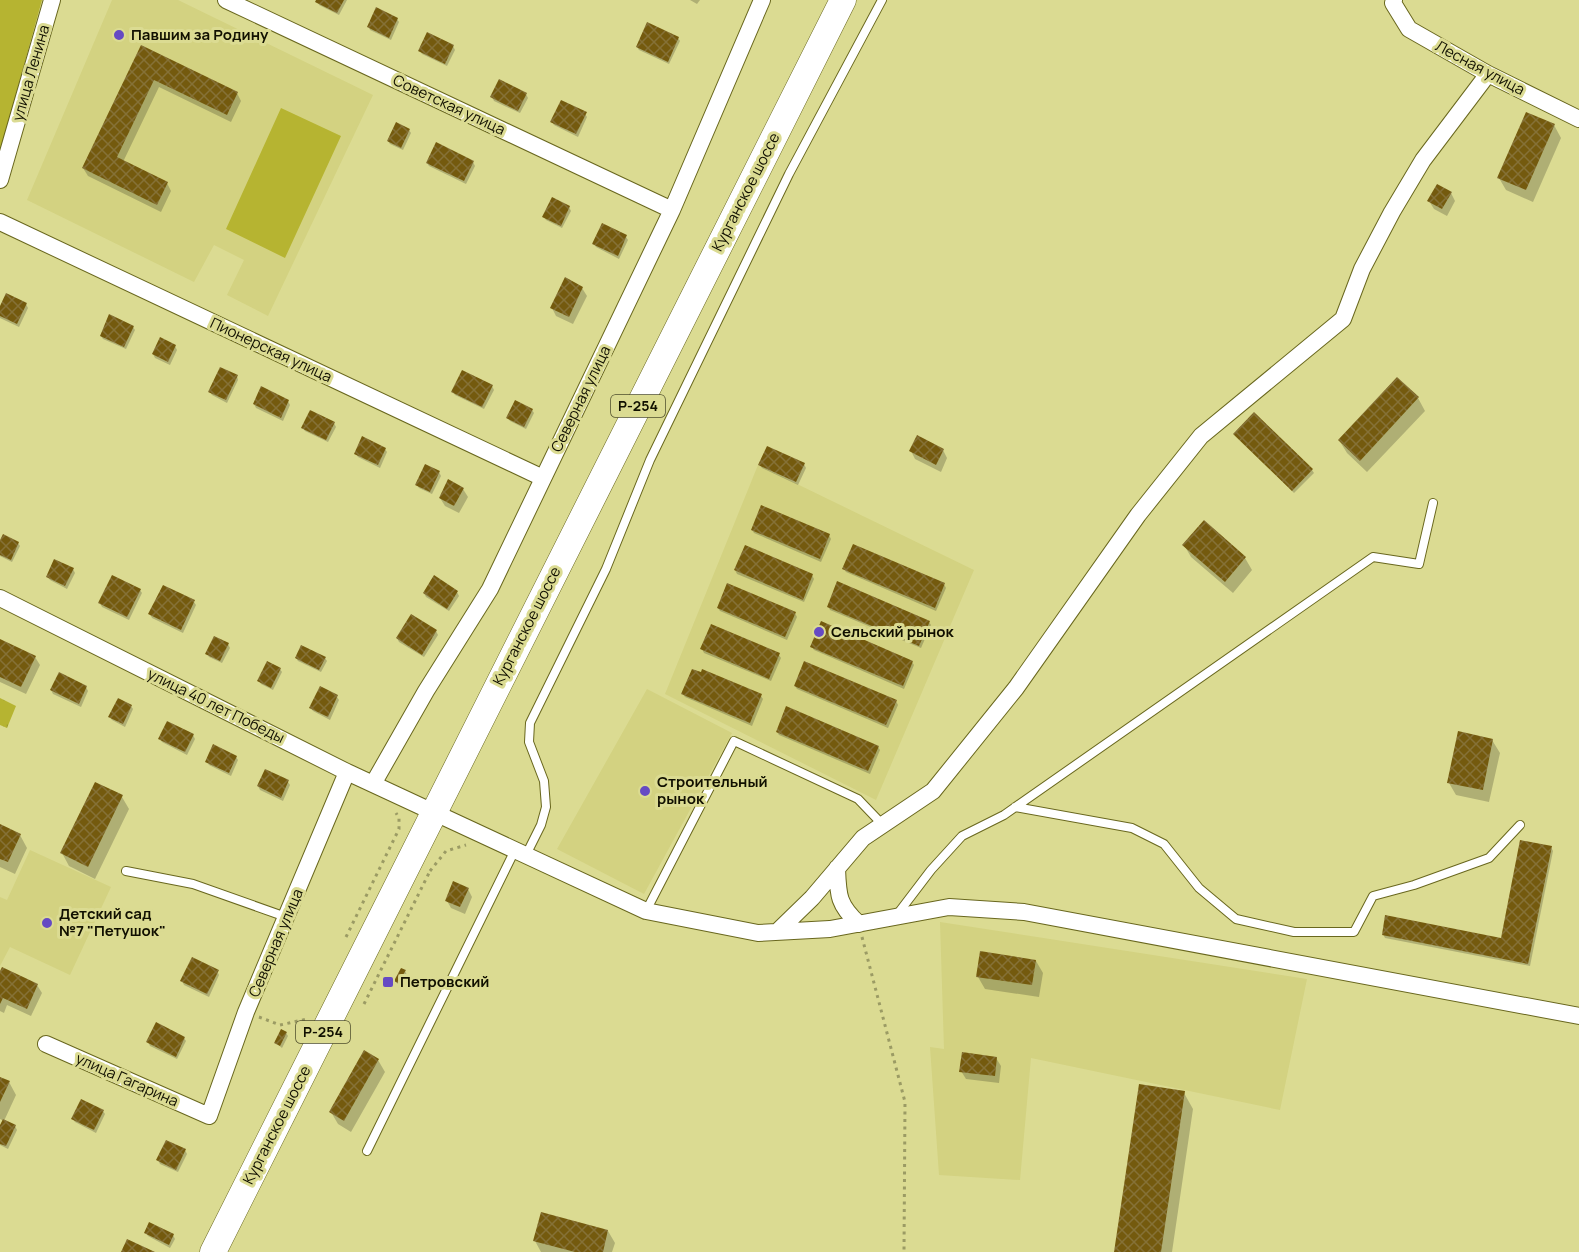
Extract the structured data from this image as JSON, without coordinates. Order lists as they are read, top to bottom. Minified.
{"streets":{"main road":["Курганское шоссе","Р-254"],"street":["Лесная улица","улица Ленина","Советская улица","Пионерская улица","Северная улица","улица 40 лет Победы","улица Гагарина"]},"crossings":[["Советская улица","Северная улица"],["Курганское шоссе","улица 40 лет Победы"],["Пионерская улица","Северная улица"],["Северная улица","улица 40 лет Победы"],["Северная улица","улица Гагарина"]],"places":{"other":["Павшим за Родину","Сельский рынок","Строительный рынок","Детский сад №7 \"Петушок\""],"transit":["Петровский"]}}
